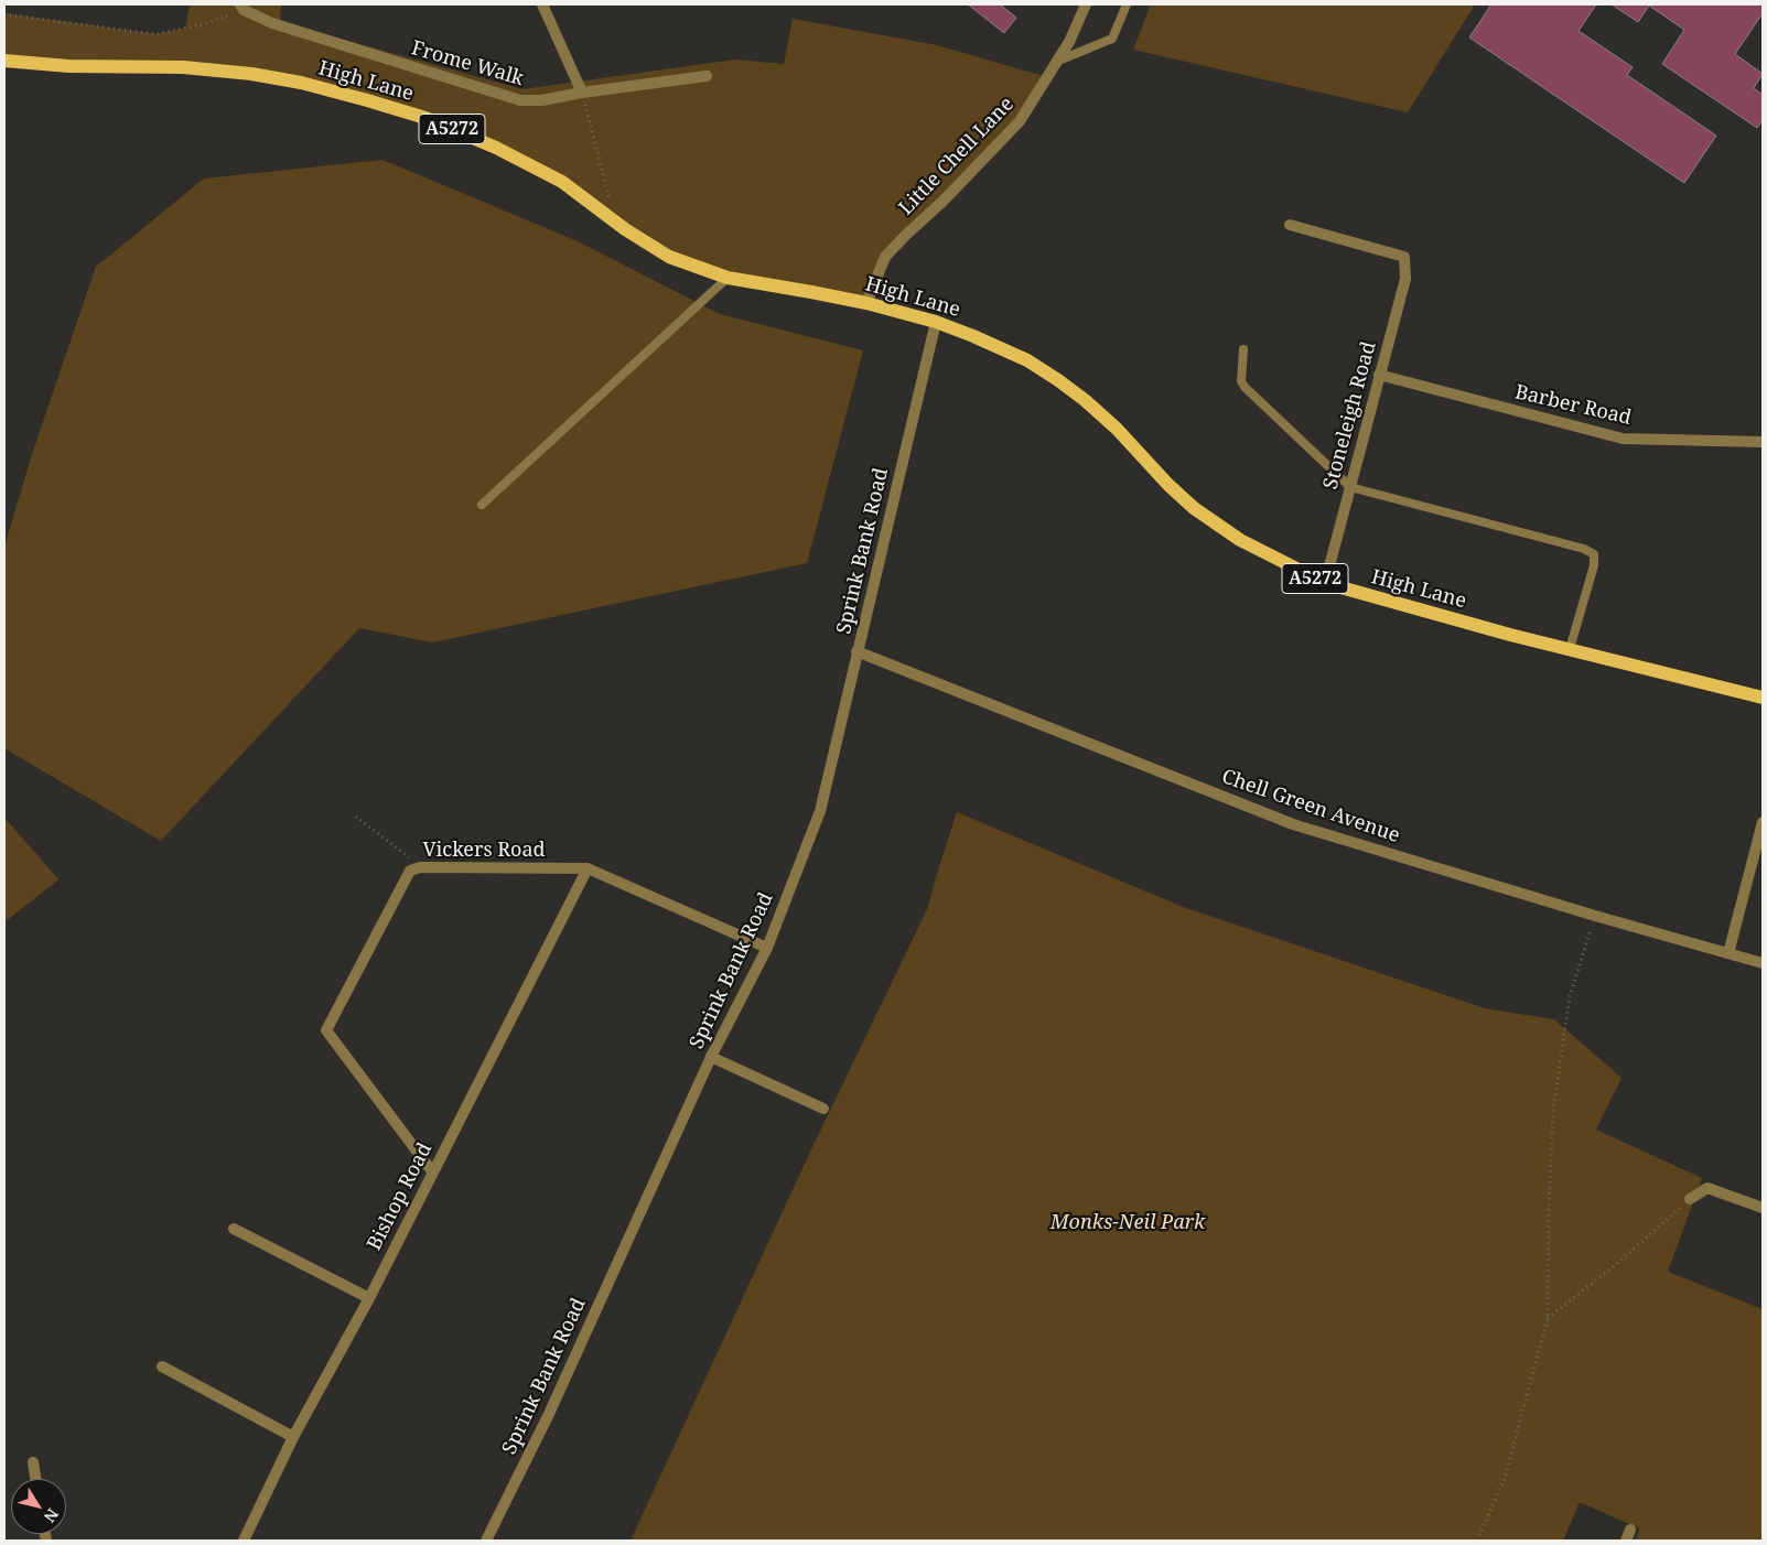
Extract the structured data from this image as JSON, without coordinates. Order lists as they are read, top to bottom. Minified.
{"streets":{"main road":["High Lane","A5272"],"street":["Frome Walk","Little Chell Lane","Barber Road","Stoneleigh Road","Sprink Bank Road","Chell Green Avenue","Vickers Road","Bishop Road"]},"crossings":[["High Lane","Little Chell Lane"],["High Lane","Stoneleigh Road"],["High Lane","Sprink Bank Road"],["Barber Road","Stoneleigh Road"],["Sprink Bank Road","Chell Green Avenue"],["Sprink Bank Road","Vickers Road"],["Vickers Road","Bishop Road"]],"parks":["Monks-Neil Park"],"north":"bottom right"}
